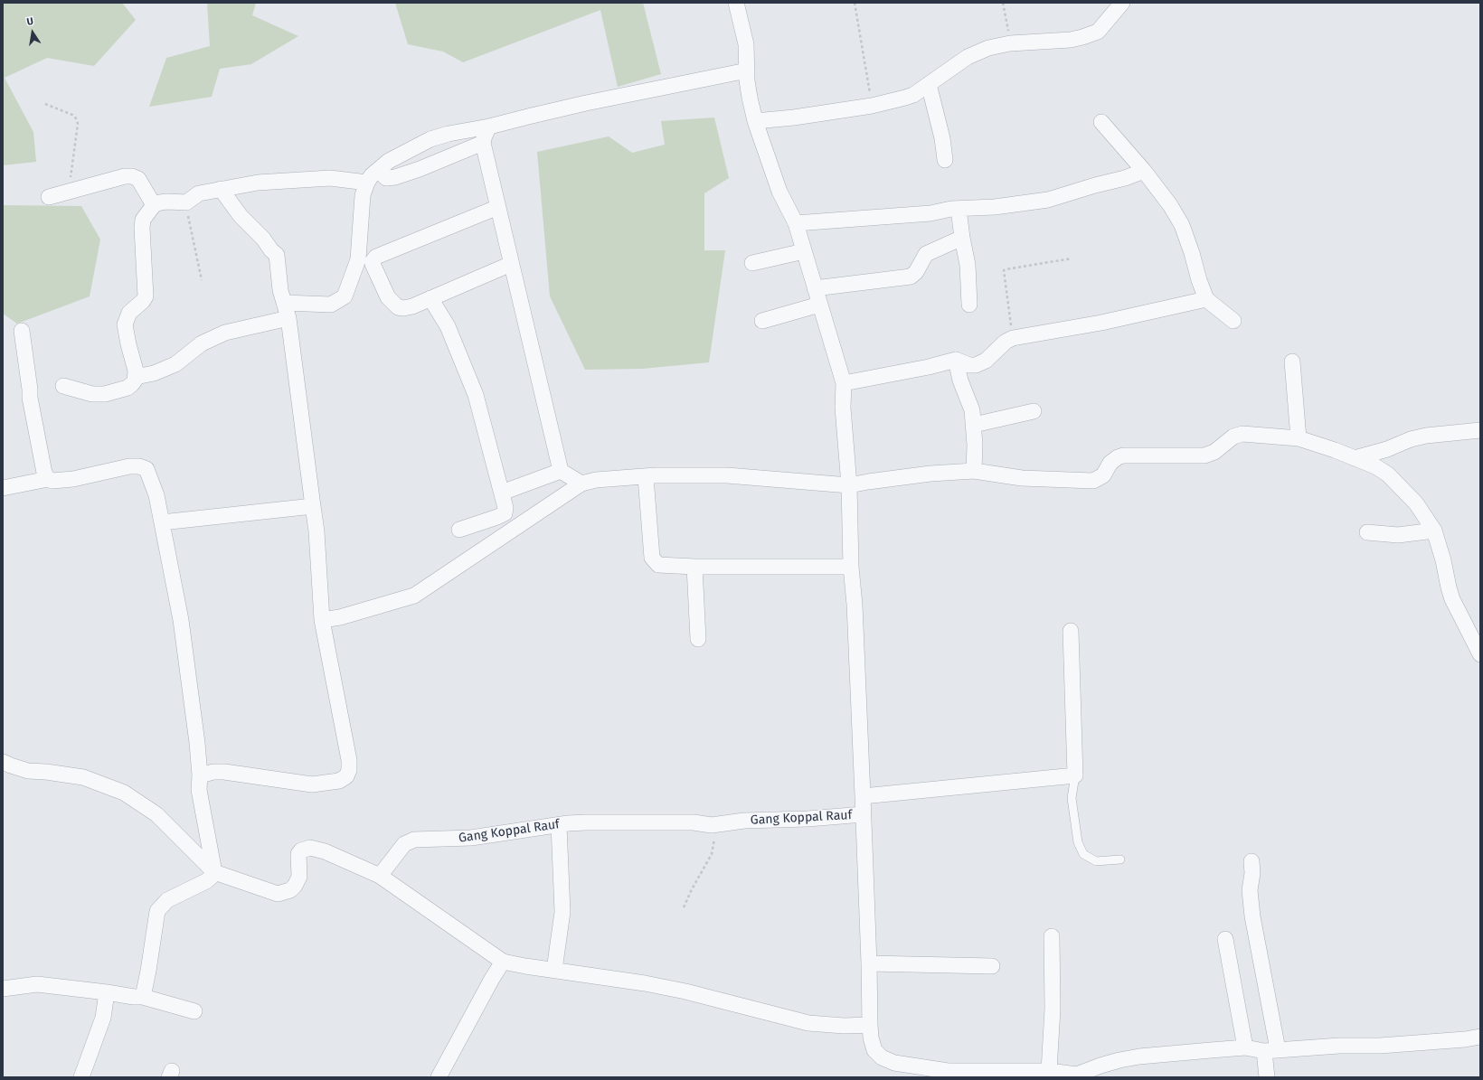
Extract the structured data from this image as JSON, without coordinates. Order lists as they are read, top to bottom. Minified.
{"streets":{"street":["Gang Koppal Rauf"]},"north":"top"}
